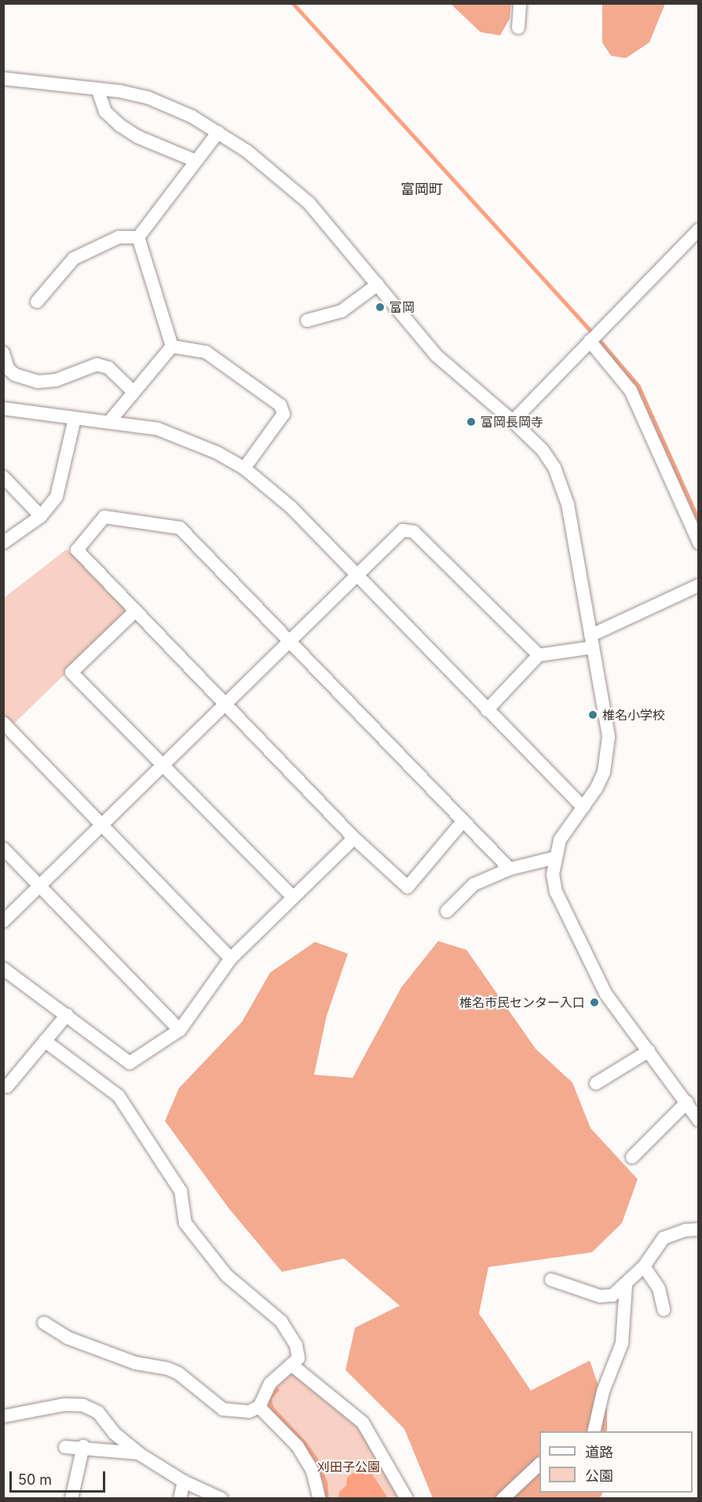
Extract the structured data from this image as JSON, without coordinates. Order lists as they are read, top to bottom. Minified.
{"districts":["富岡町"],"parks":["刈田子公園"],"places":["富岡","富岡長岡寺","椎名小学校","椎名市民センター入口"],"legend":["道路","公園"],"scale_bar":"50 m"}
